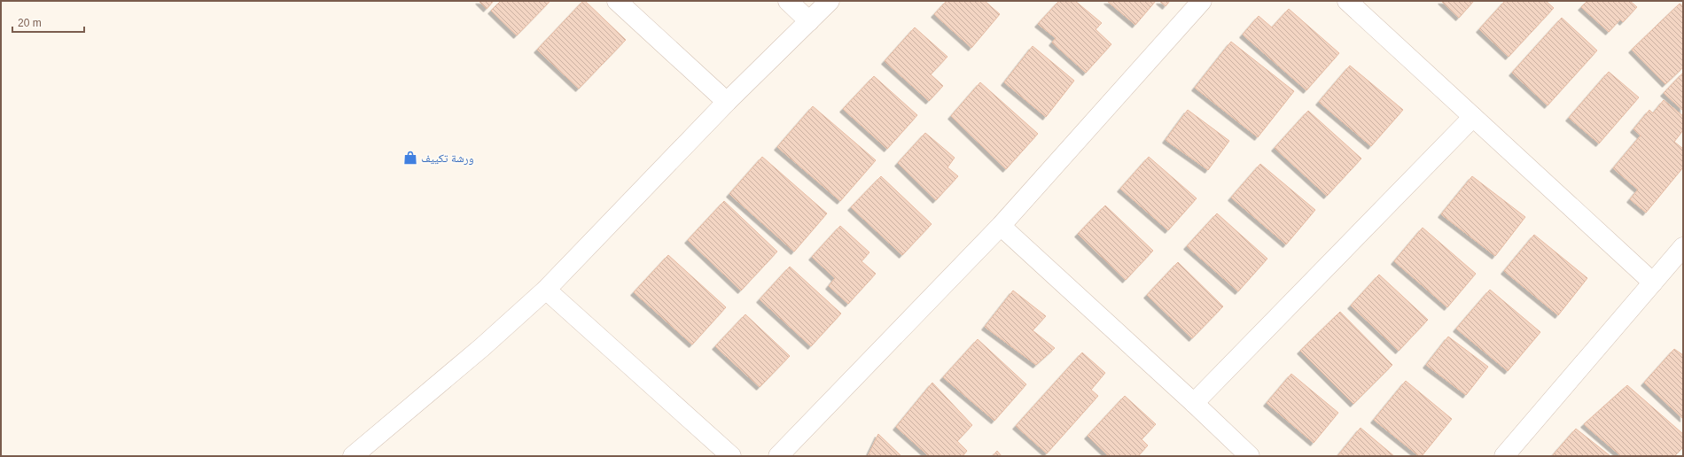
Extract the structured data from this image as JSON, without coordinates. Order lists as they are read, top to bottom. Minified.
{"places":{"shop":["ورشة تكييف"]},"scale_bar":"20 m"}
